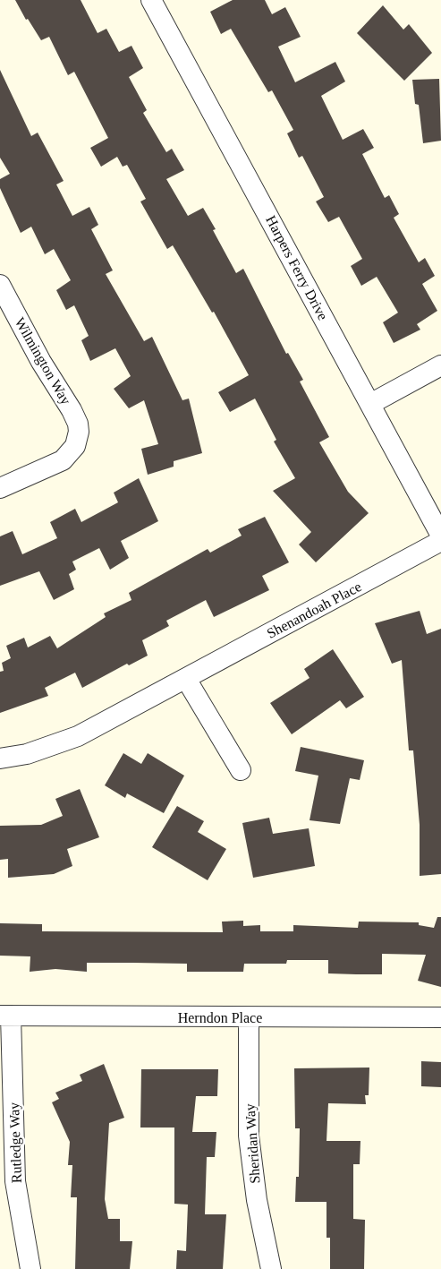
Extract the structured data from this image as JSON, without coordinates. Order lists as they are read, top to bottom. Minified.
{"streets":{"street":["Harpers Ferry Drive","Wilmington Way","Shenandoah Place","Herndon Place","Rutledge Way","Sheridan Way"]},"crossings":[["Herndon Place","Rutledge Way"],["Herndon Place","Sheridan Way"]]}
